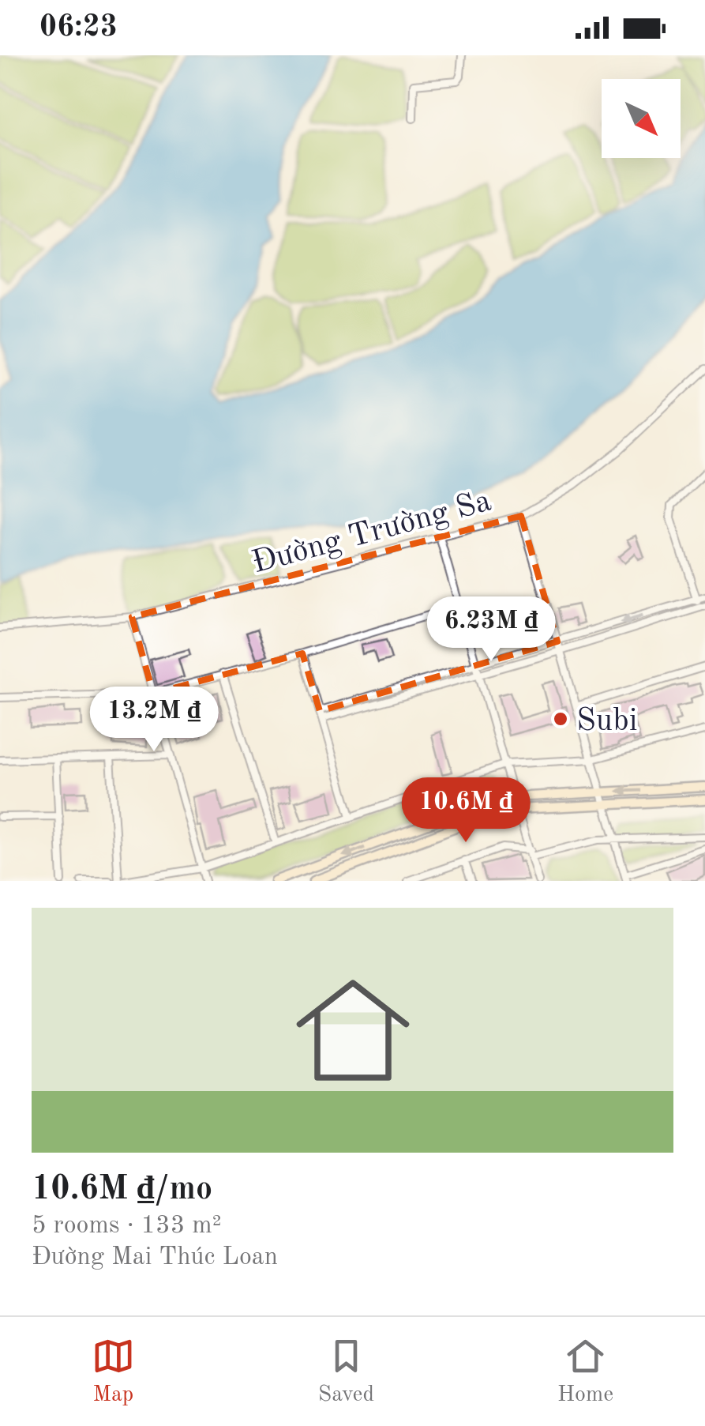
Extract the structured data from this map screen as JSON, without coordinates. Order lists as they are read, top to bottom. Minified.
{"streets":{"street":["Đường Trường Sa"]},"places":["Subi"],"north":"bottom right","page":{"status":"06:23","price":["6.23M ₫","13.2M ₫","10.6M ₫"],"list":[{"name":"10.6M ₫/mo","note":"5 rooms · 133 m² · Đường Mai Thúc Loan"}],"tabs":["Map","Saved","Home"]}}
